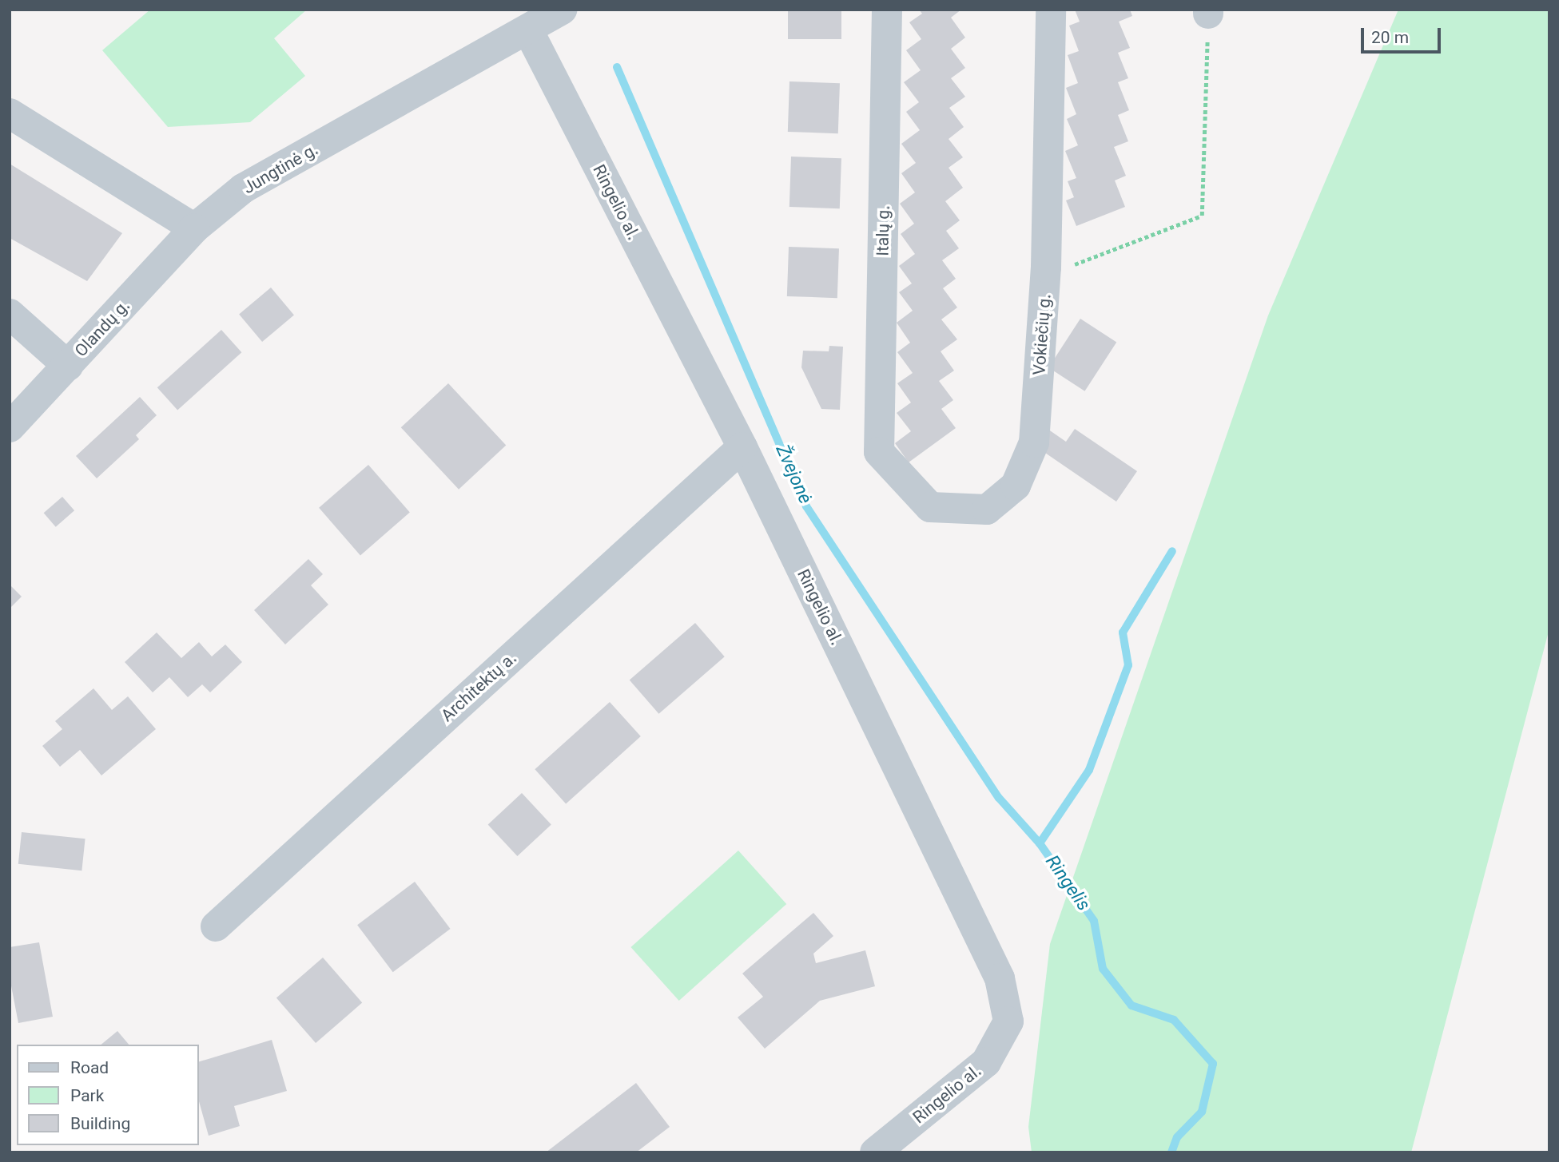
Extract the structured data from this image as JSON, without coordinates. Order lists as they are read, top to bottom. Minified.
{"streets":{"street":["Jungtinė g.","Ringelio al.","Italų g.","Olandų g.","Vokiečių g.","Architektų a."]},"crossings":[["Jungtinė g.","Ringelio al."],["Jungtinė g.","Olandų g."],["Ringelio al.","Architektų a."],["Italų g.","Vokiečių g."]],"water":["Žvejonė","Ringelis"],"legend":["Road","Park","Building"],"scale_bar":"20 m"}
